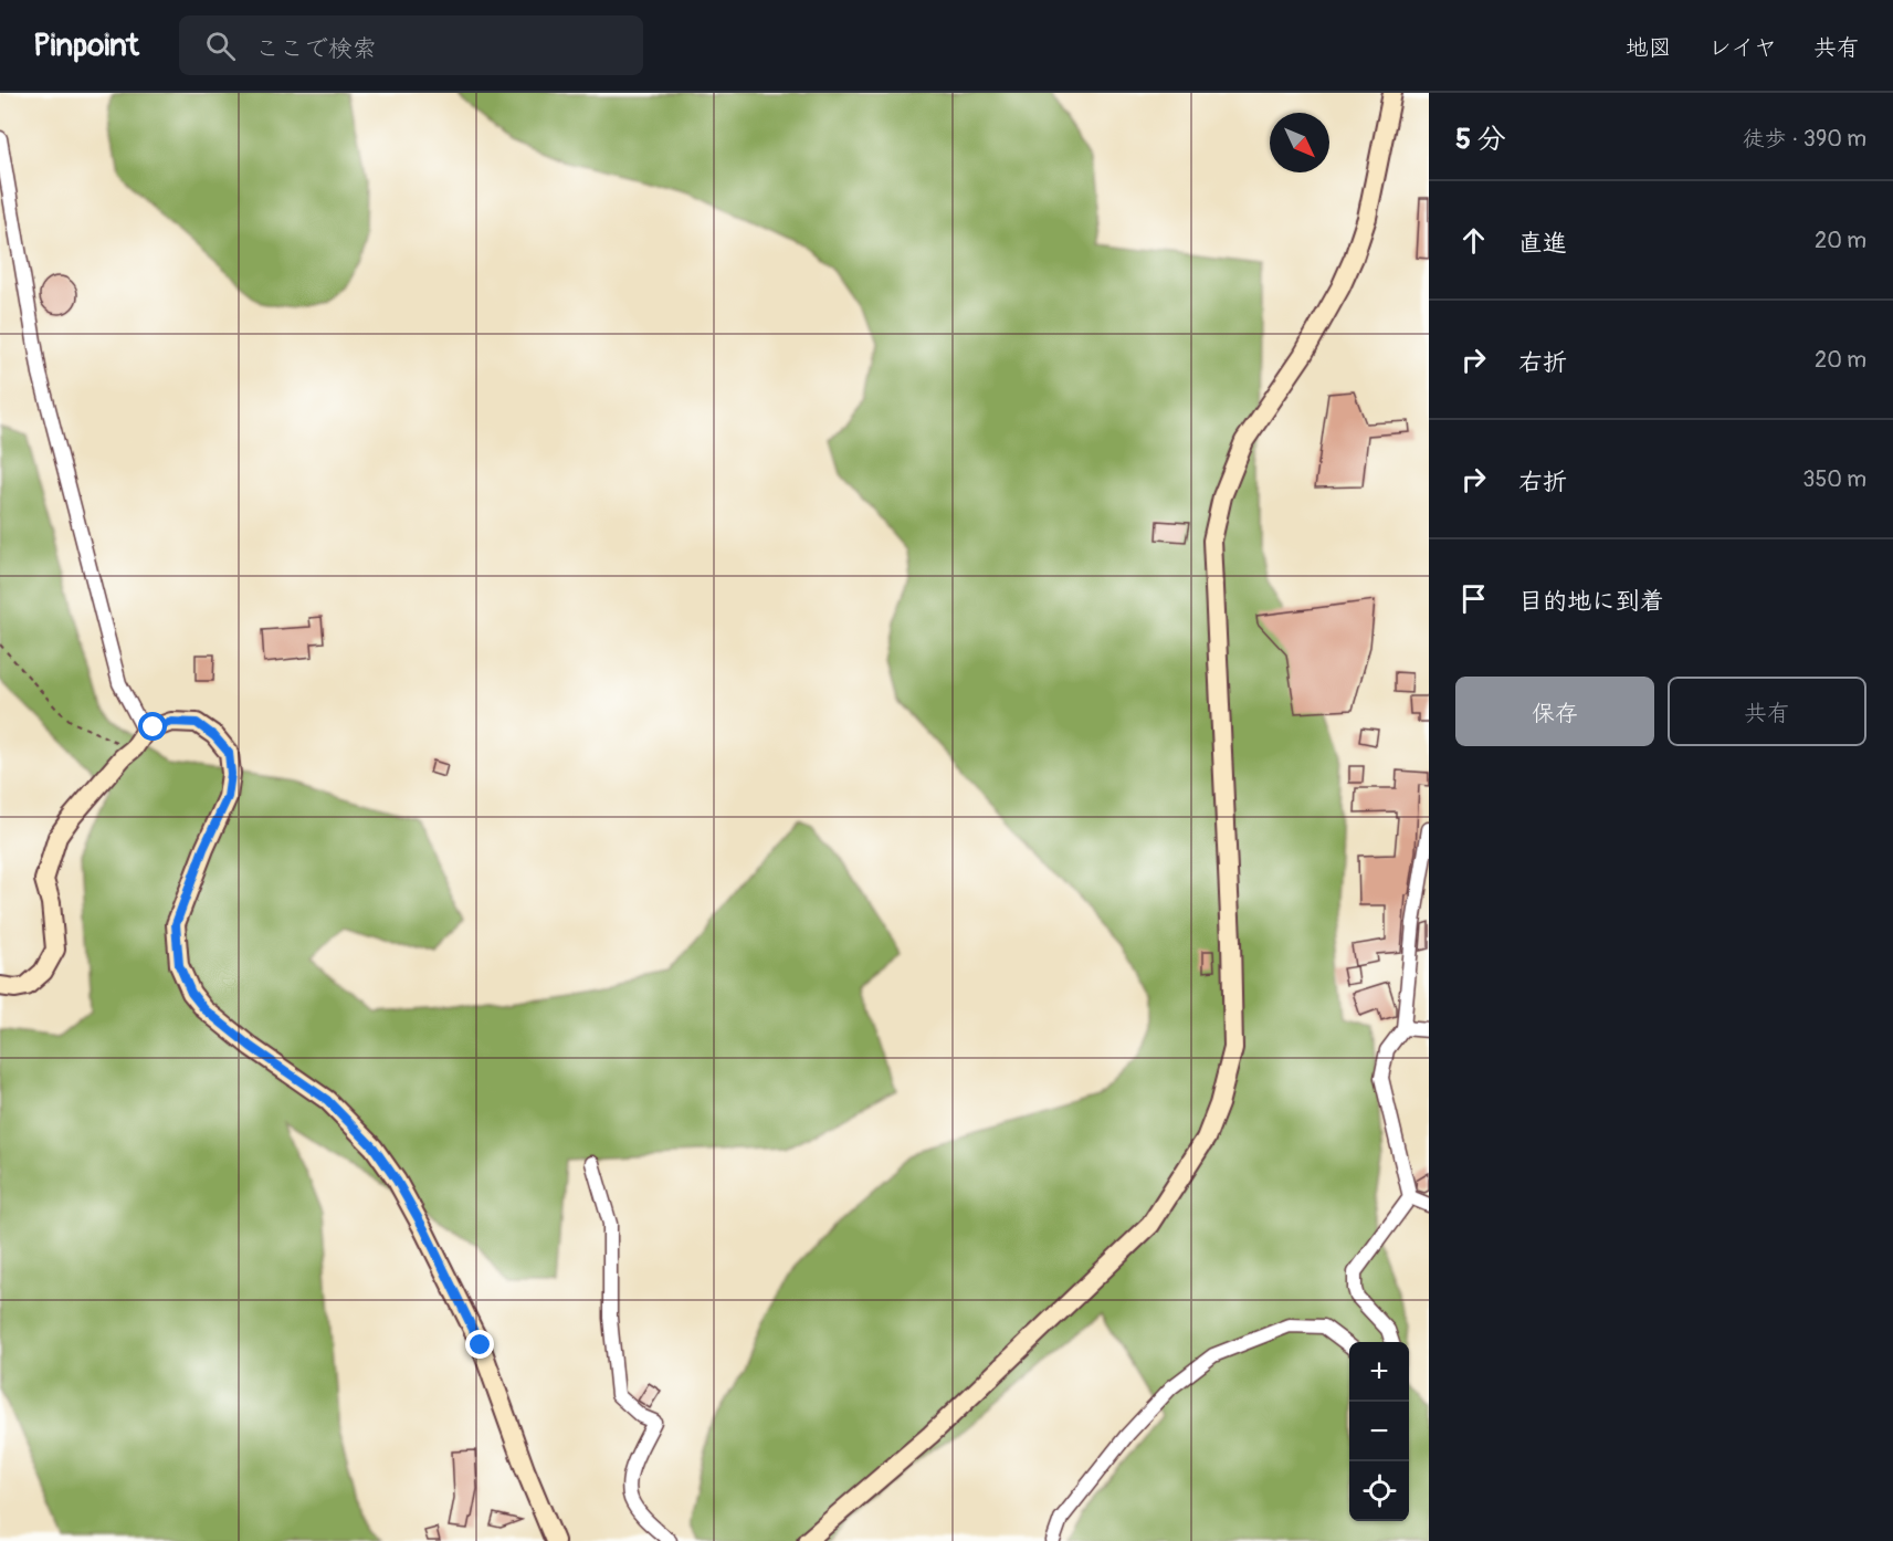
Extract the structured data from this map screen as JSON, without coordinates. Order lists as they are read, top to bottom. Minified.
{"north":"bottom right","page":{"header":"Pinpoint","search":"ここで検索","nav":["地図","レイヤ","共有"],"heading":["5 分","徒歩 · 390 m"],"list":[["直進","20 m"],["右折","20 m"],["右折","350 m"],"目的地に到着"],"buttons":["保存","共有"],"map_buttons":["+","−"]}}
